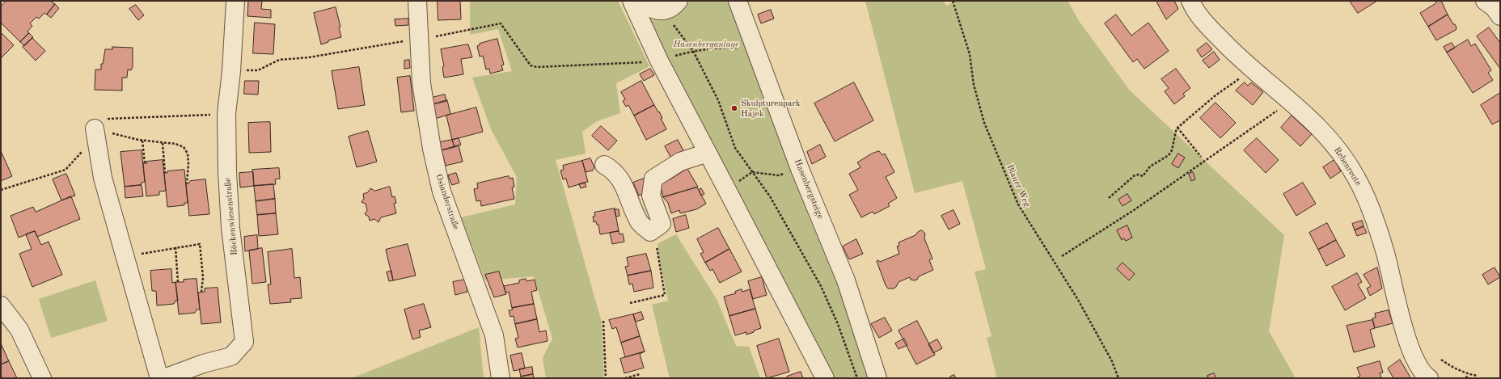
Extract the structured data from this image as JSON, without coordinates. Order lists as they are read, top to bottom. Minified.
{"streets":{"street":["Rebenreute","Hasenbergsteige","Osianderstraße","Röckenwiesenstraße"],"path":["Blauer Weg"]},"parks":["Hasenberganlage"],"places":["Skulpturenpark Hajek"]}
